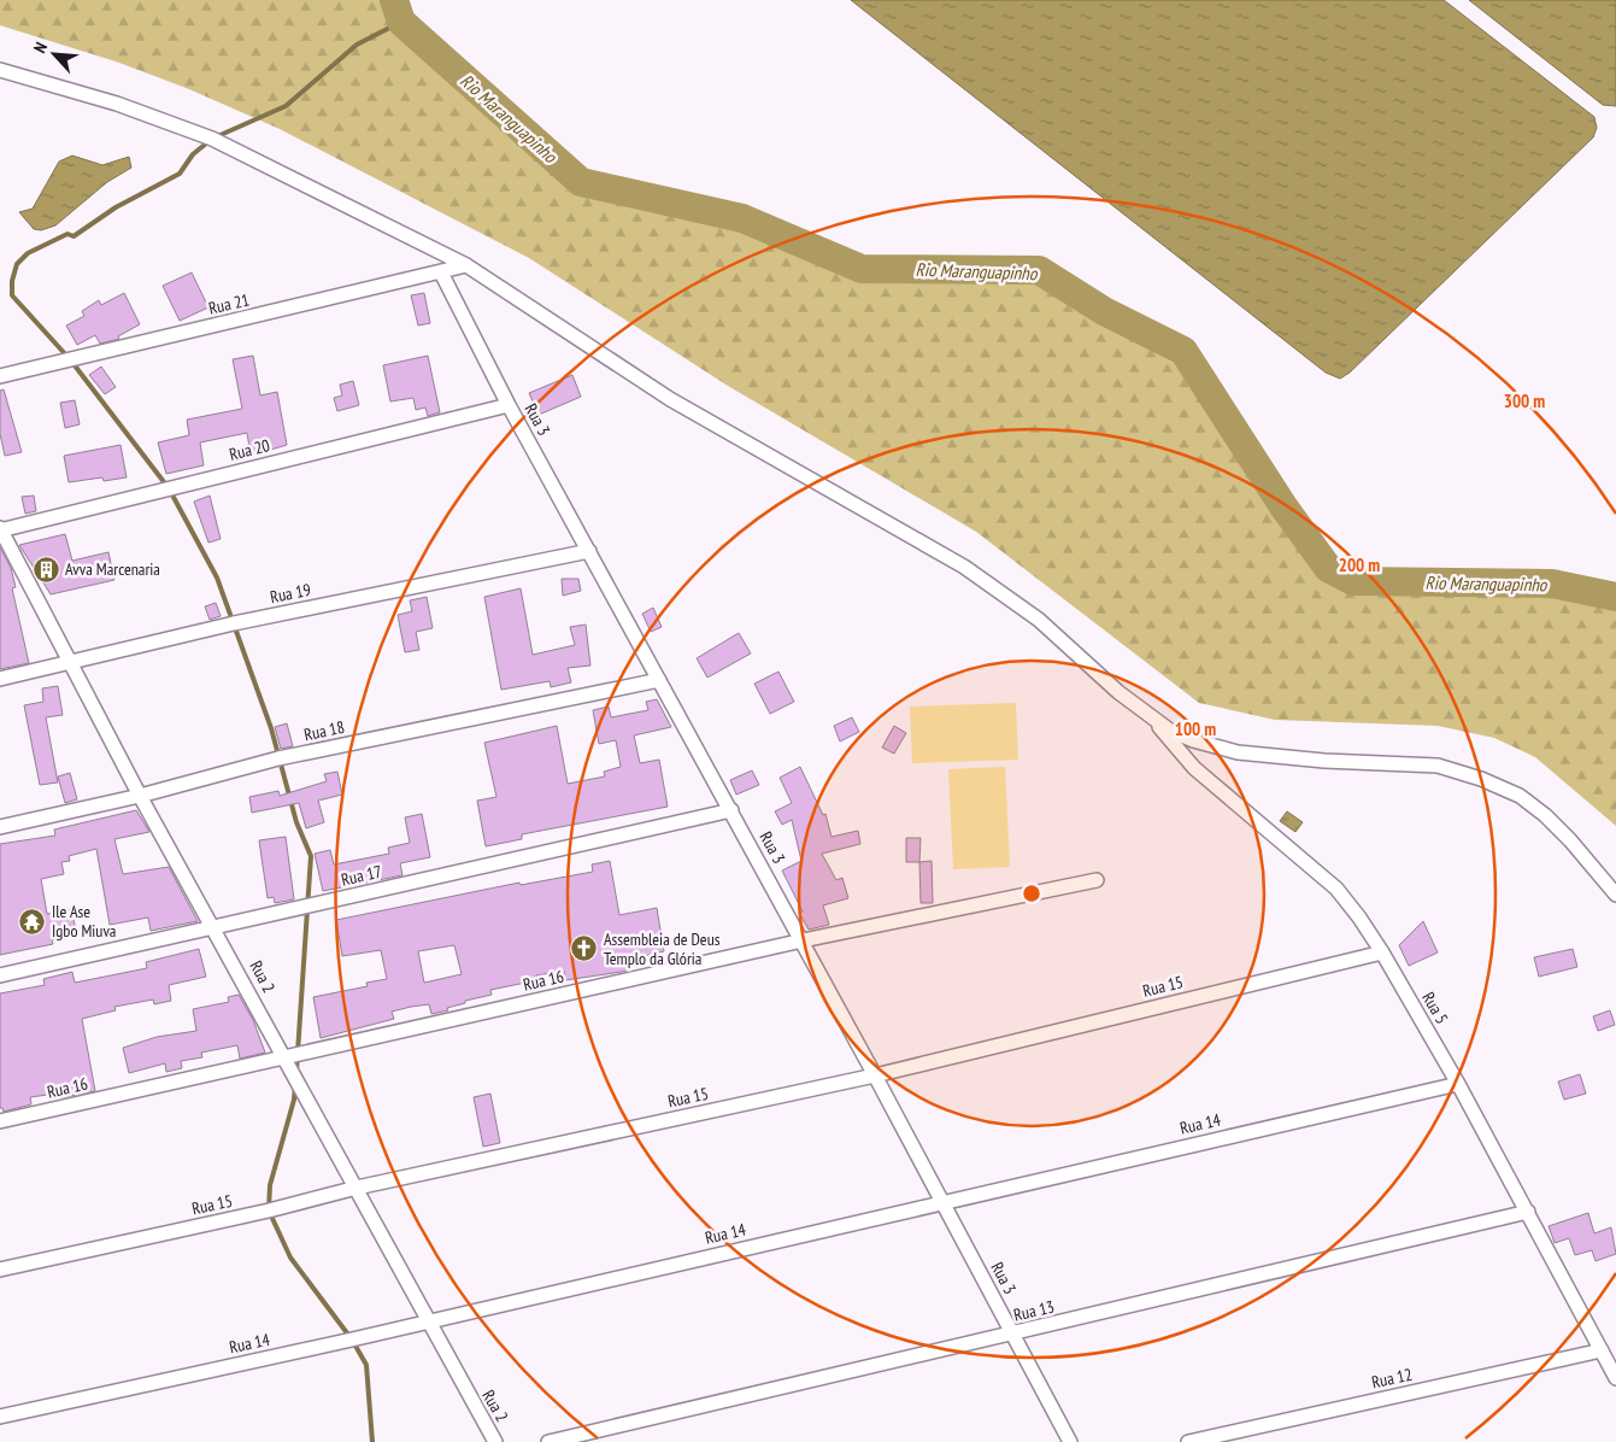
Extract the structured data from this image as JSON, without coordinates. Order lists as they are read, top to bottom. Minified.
{"streets":{"street":["Rua 21","Rua 3","Rua 20","Rua 19","Rua 18","Rua 17","Rua 2","Rua 16","Rua 15","Rua 5","Rua 14","Rua 13","Rua 12"]},"crossings":[["Rua 21","Rua 3"],["Rua 3","Rua 20"],["Rua 3","Rua 19"],["Rua 3","Rua 18"],["Rua 3","Rua 17"],["Rua 3","Rua 16"],["Rua 3","Rua 15"],["Rua 3","Rua 14"],["Rua 3","Rua 13"],["Rua 20","Rua 2"],["Rua 19","Rua 2"],["Rua 18","Rua 2"],["Rua 17","Rua 2"],["Rua 2","Rua 16"],["Rua 2","Rua 15"],["Rua 2","Rua 14"],["Rua 15","Rua 5"],["Rua 5","Rua 14"],["Rua 5","Rua 13"],["Rua 5","Rua 12"]],"water":["Rio Maranguapinho"],"places":{"building":["Avva Marcenaria"],"temple":["Ile Ase Igbo Miuva"],"church":["Assembleia de Deus Templo da Glória"]},"north":"top left","rings":["300 m","200 m","100 m"]}
